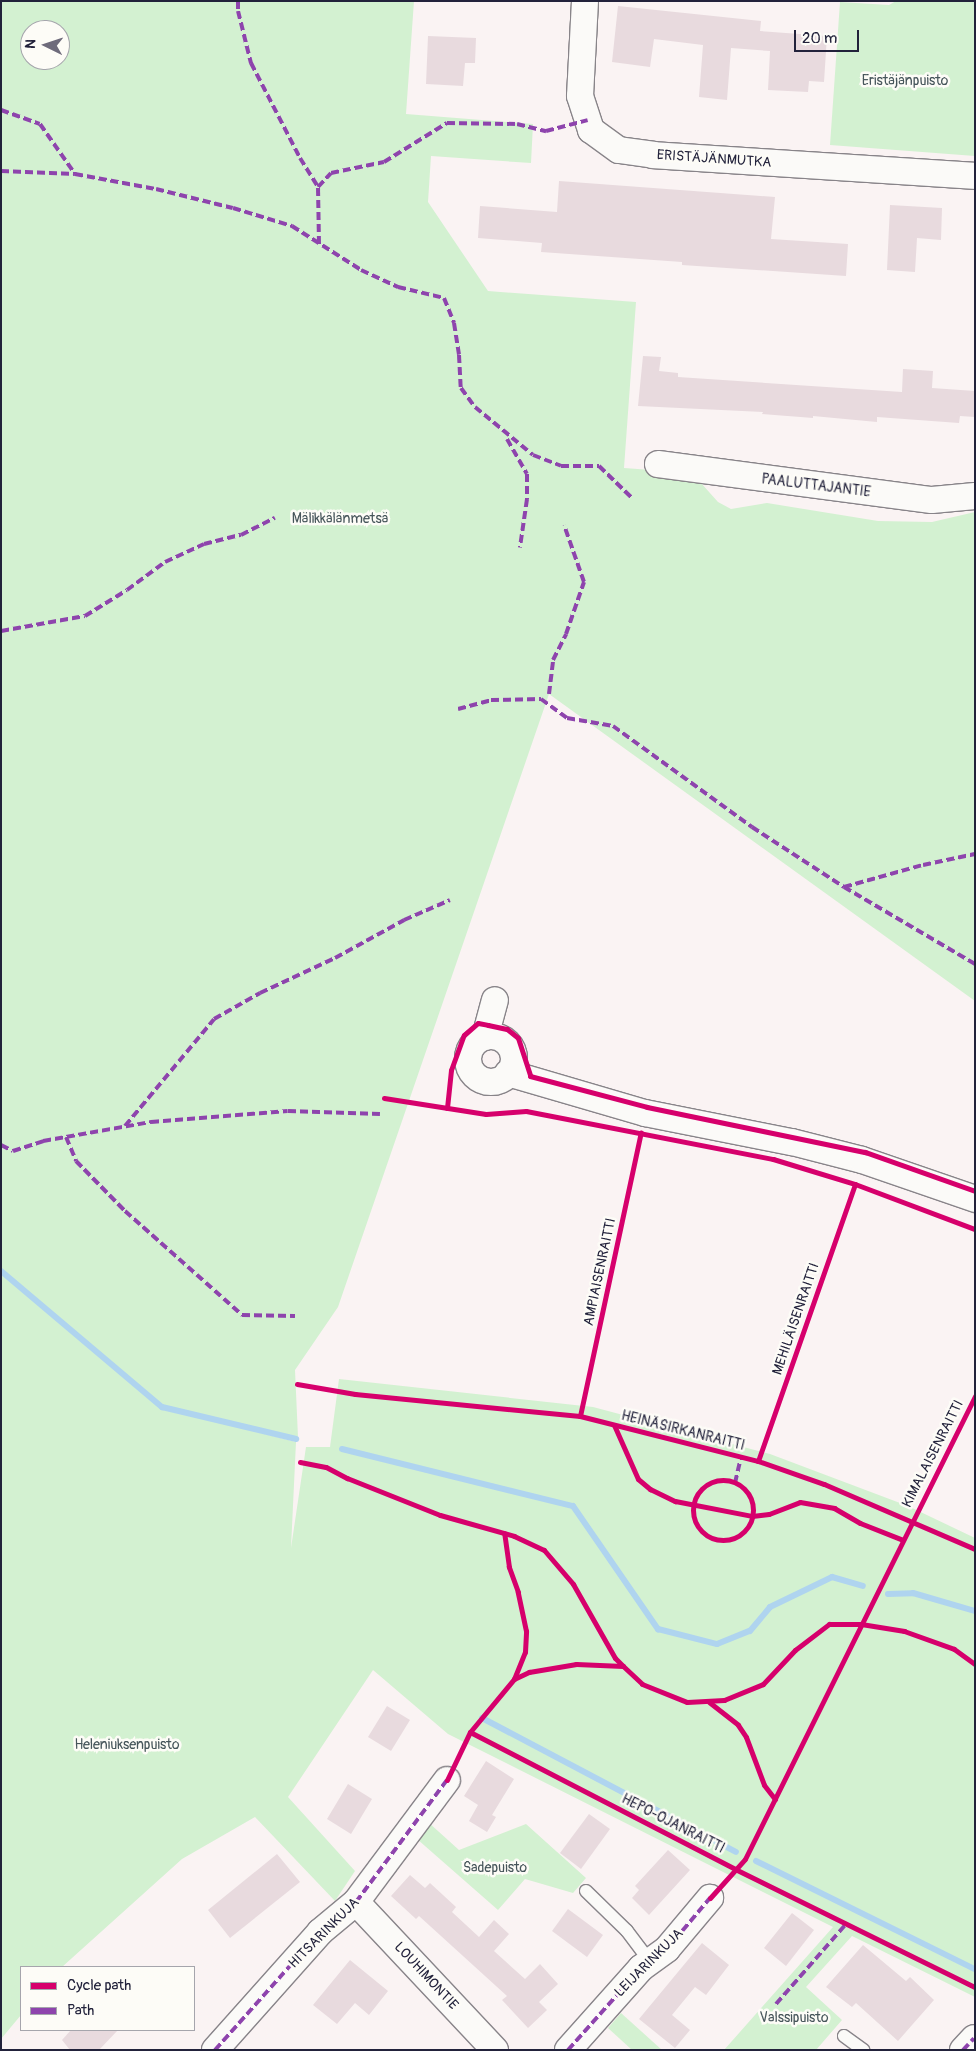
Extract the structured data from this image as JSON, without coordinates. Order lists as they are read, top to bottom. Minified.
{"streets":{"street":["ERISTÄJÄNMUTKA","PAALUTTAJANTIE","HITSARINKUJA","LEIJARINKUJA","LOUHIMONTIE"],"cycle path":["AMPIAISENRAITTI","MEHILÄISENRAITTI","HEINÄSIRKANRAITTI","KIMALAISENRAITTI","HEPO-OJANRAITTI"]},"crossings":[["HITSARINKUJA","LOUHIMONTIE"]],"parks":["Eristäjänpuisto","Mälikkälänmetsä","Heleniuksenpuisto","Sadepuisto","Valssipuisto"],"legend":["Cycle path","Path"],"scale_bar":"20 m","north":"left"}
